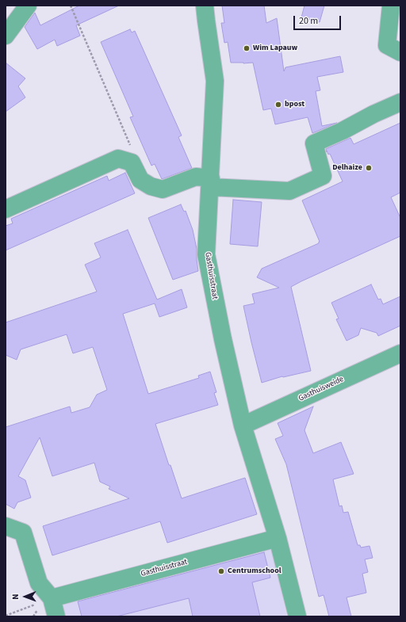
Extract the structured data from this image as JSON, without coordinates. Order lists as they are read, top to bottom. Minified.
{"streets":{"street":["Gasthuisstraat","Gasthuisweide"]},"crossings":[["Gasthuisstraat","Gasthuisweide"]],"places":["Wim Lapauw","bpost","Delhaize","Centrumschool"],"scale_bar":"20 m","north":"left"}
